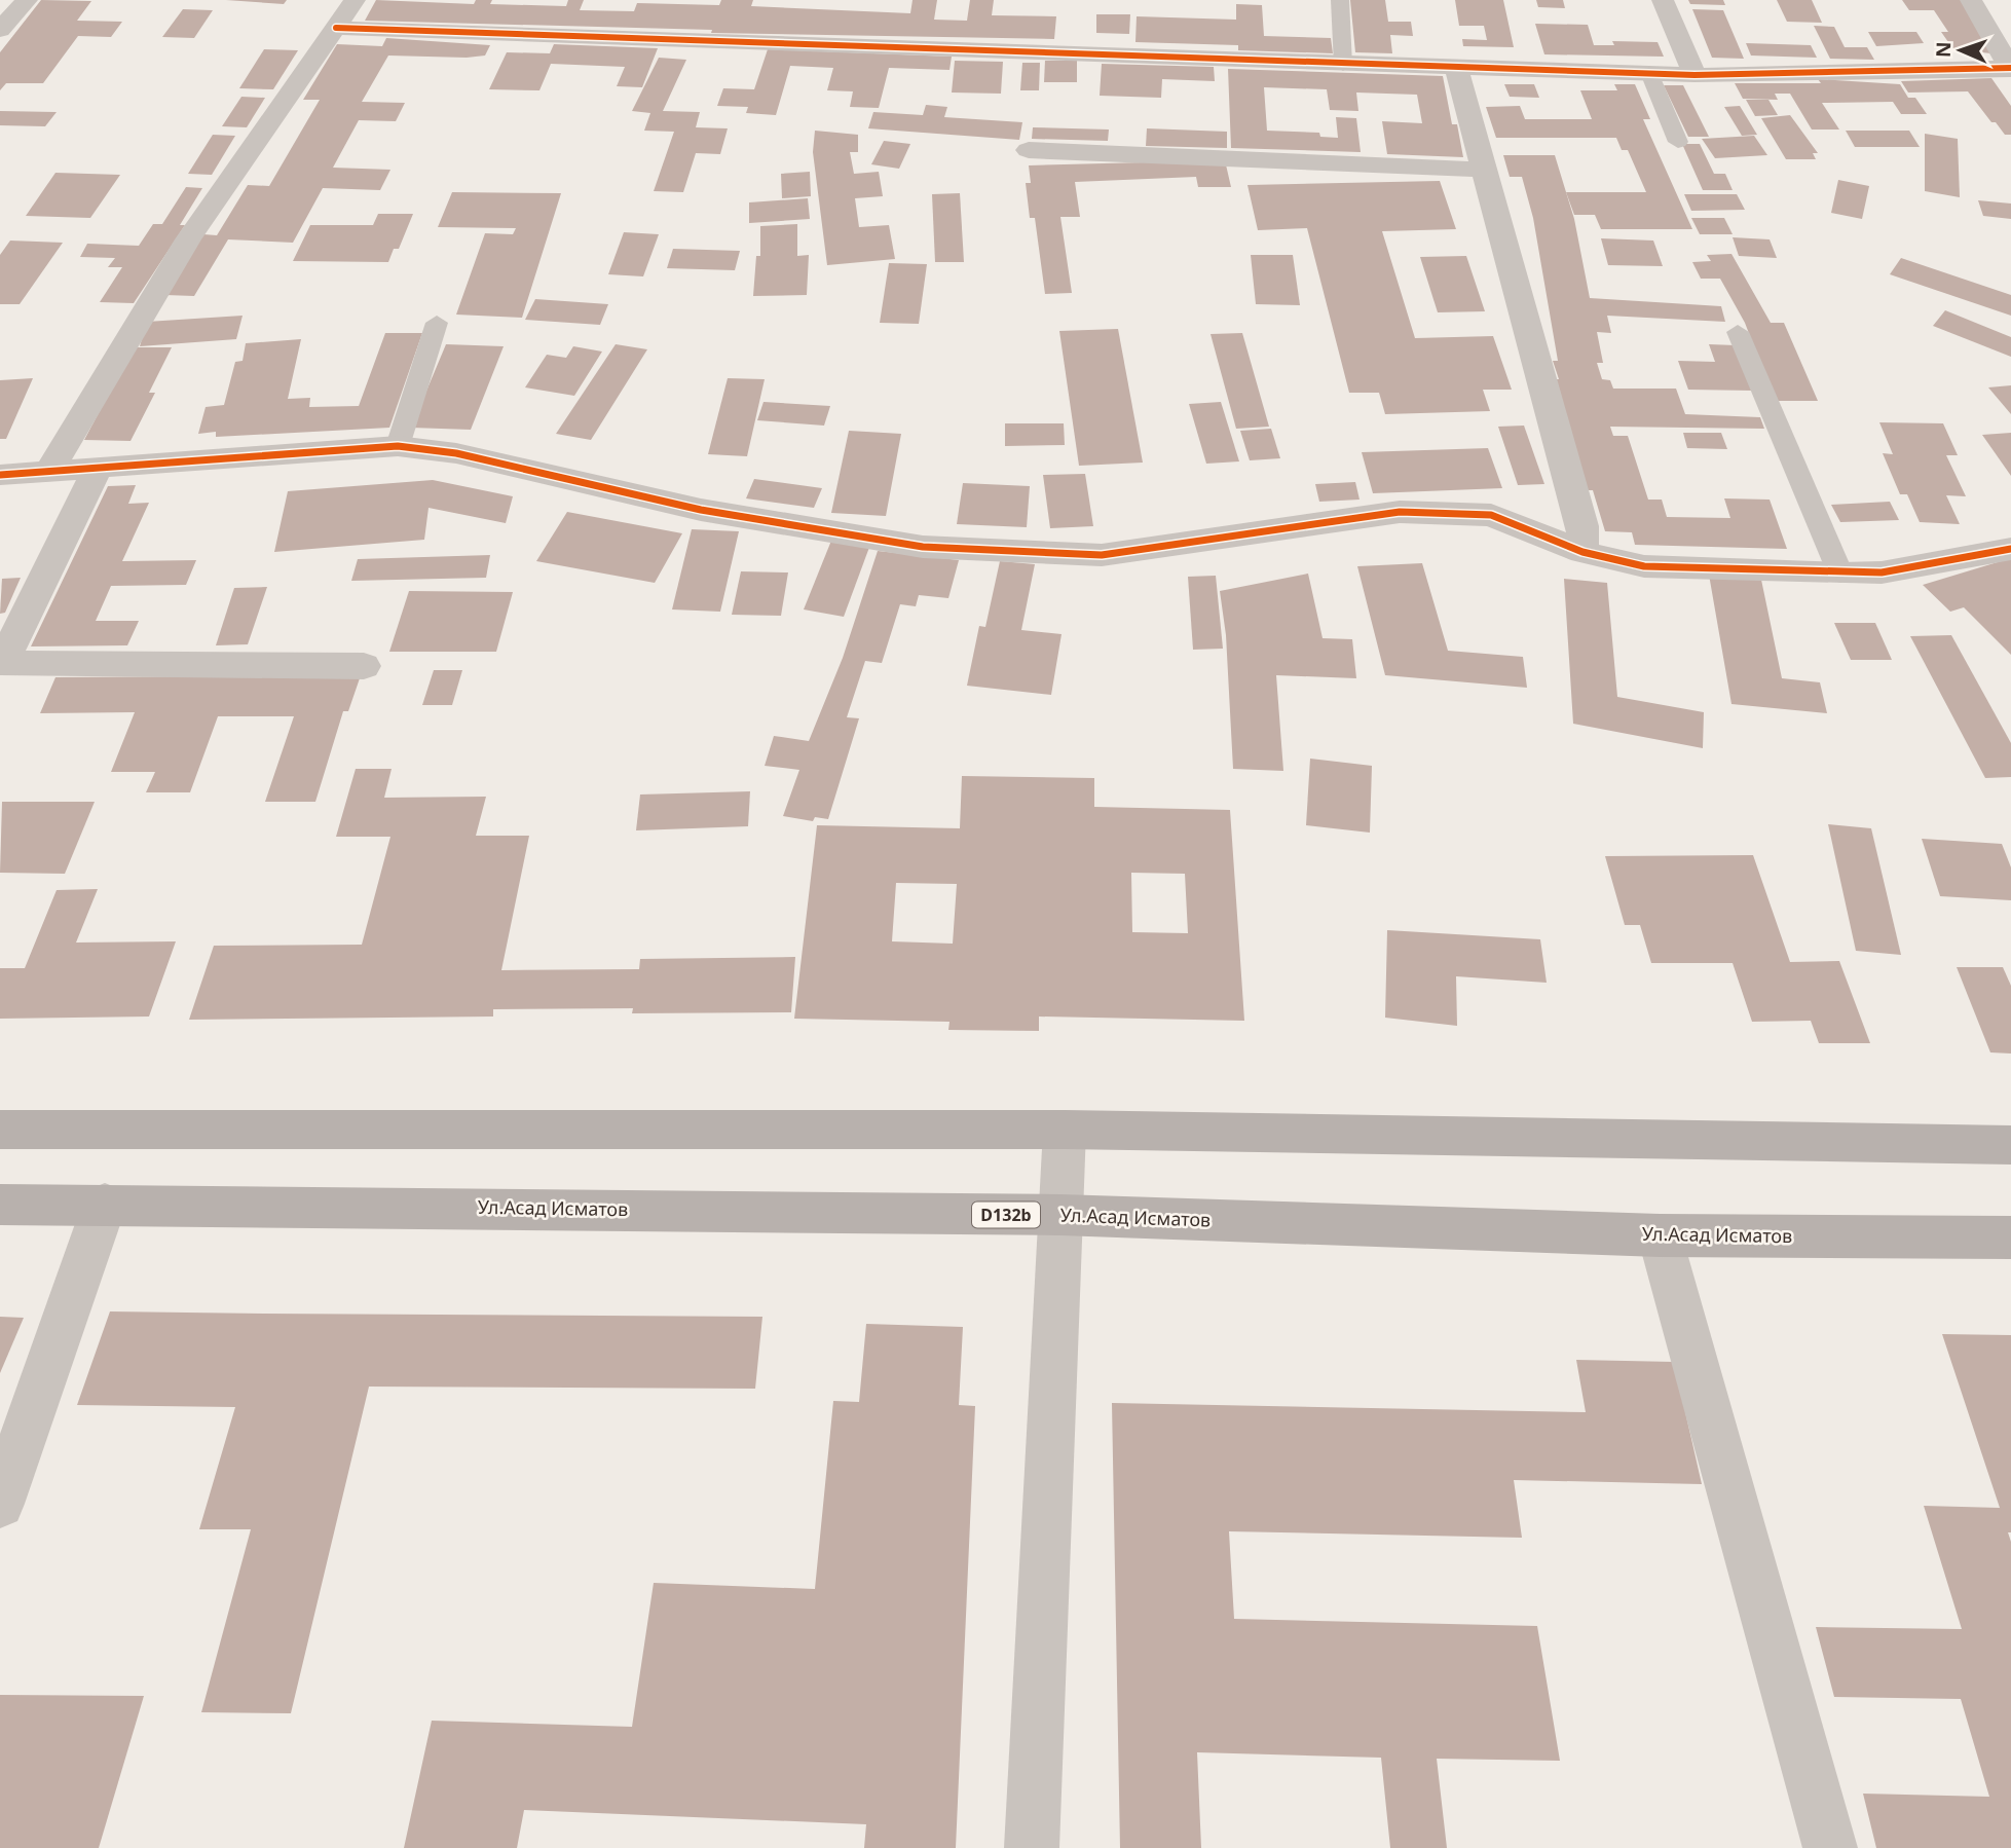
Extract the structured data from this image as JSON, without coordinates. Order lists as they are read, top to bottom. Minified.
{"streets":{"main road":["Ул.Асад Исматов","D132b"]},"north":"left"}
